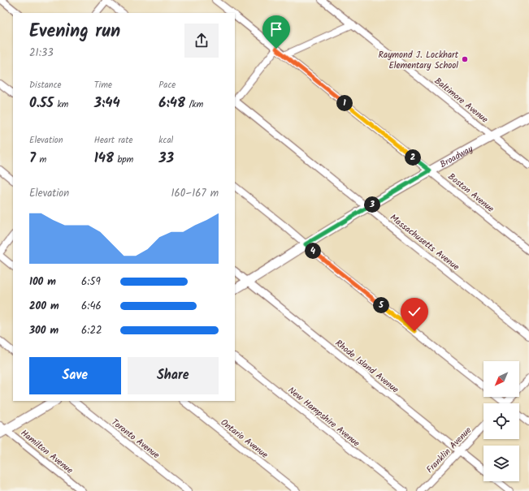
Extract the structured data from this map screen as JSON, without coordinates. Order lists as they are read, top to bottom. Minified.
{"streets":{"main road":["Broadway"],"street":["Baltimore Avenue","Boston Avenue","Massachusetts Avenue","Rhode Island Avenue","New Hampshire Avenue","Toronto Avenue","Ontario Avenue","Franklin Avenue","Hamilton Avenue"]},"crossings":[["Baltimore Avenue","Broadway"],["Broadway","Boston Avenue"],["Broadway","Massachusetts Avenue"],["Broadway","Rhode Island Avenue"],["Rhode Island Avenue","Franklin Avenue"]],"places":["Raymond J. Lockhart Elementary School"],"north":"bottom left","page":{"heading":["Evening run","21:33"],"stats":[["Distance","0.55 km"],["Time","3:44"],["Pace","6:48 /km"],["Elevation","7 m"],["Heart rate","148 bpm"],["kcal","33"]],"pins":["1","2","3","4","5"],"chart":["Elevation","160–167 m"],"list":[{"name":"100 m","note":"6:59"},{"name":"200 m","note":"6:46"},{"name":"300 m","note":"6:22"}],"buttons":["Save","Share"]}}
